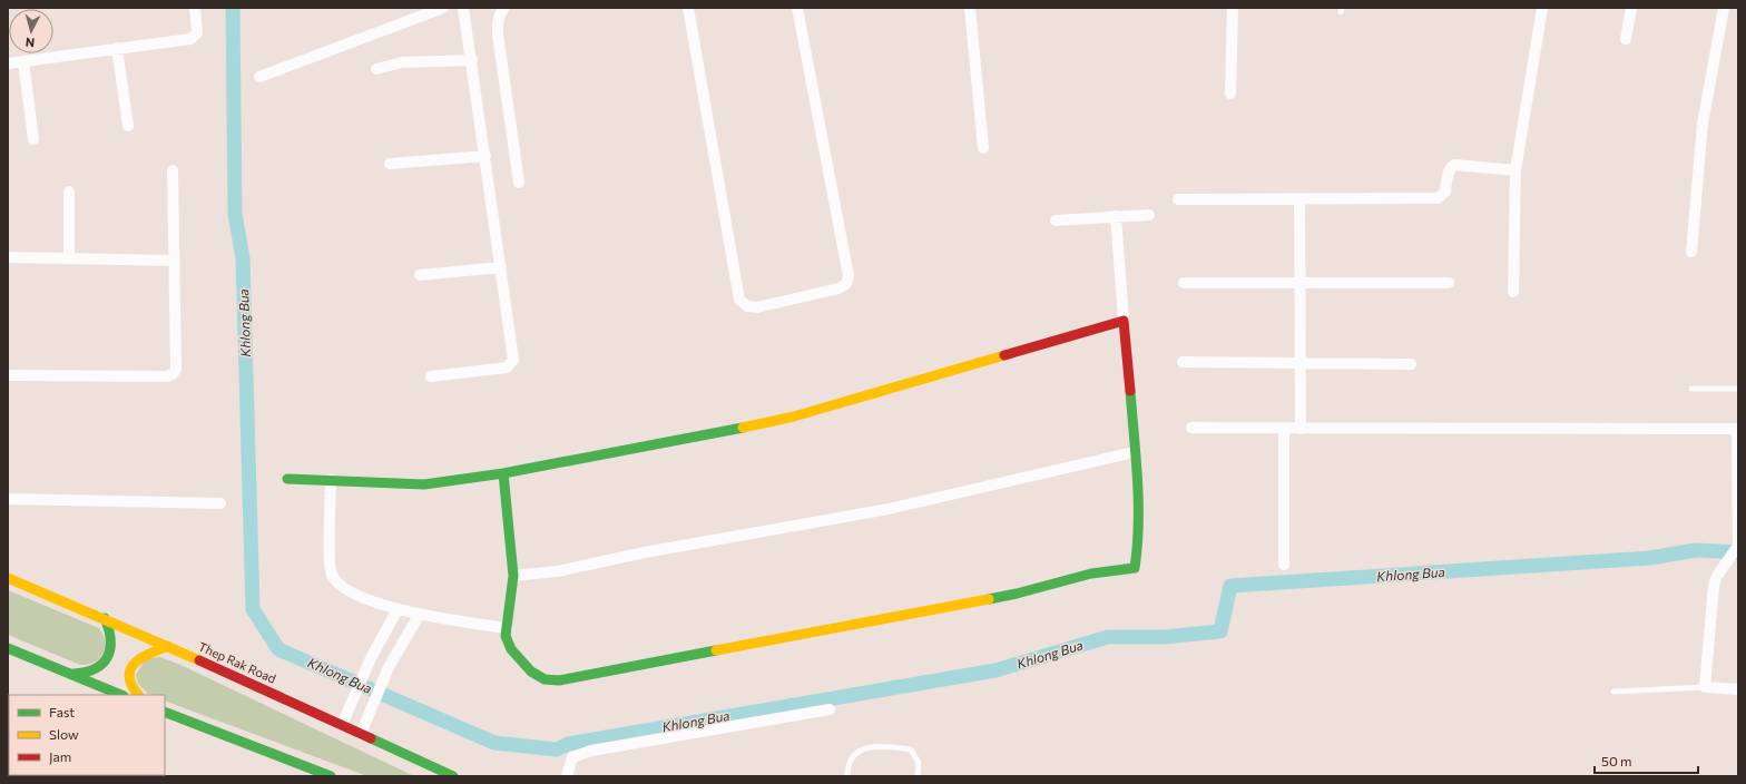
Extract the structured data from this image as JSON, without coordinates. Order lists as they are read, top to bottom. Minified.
{"streets":{"street":["Thep Rak Road"]},"water":["Khlong Bua"],"legend":["Fast","Slow","Jam"],"scale_bar":"50 m","north":"bottom"}
